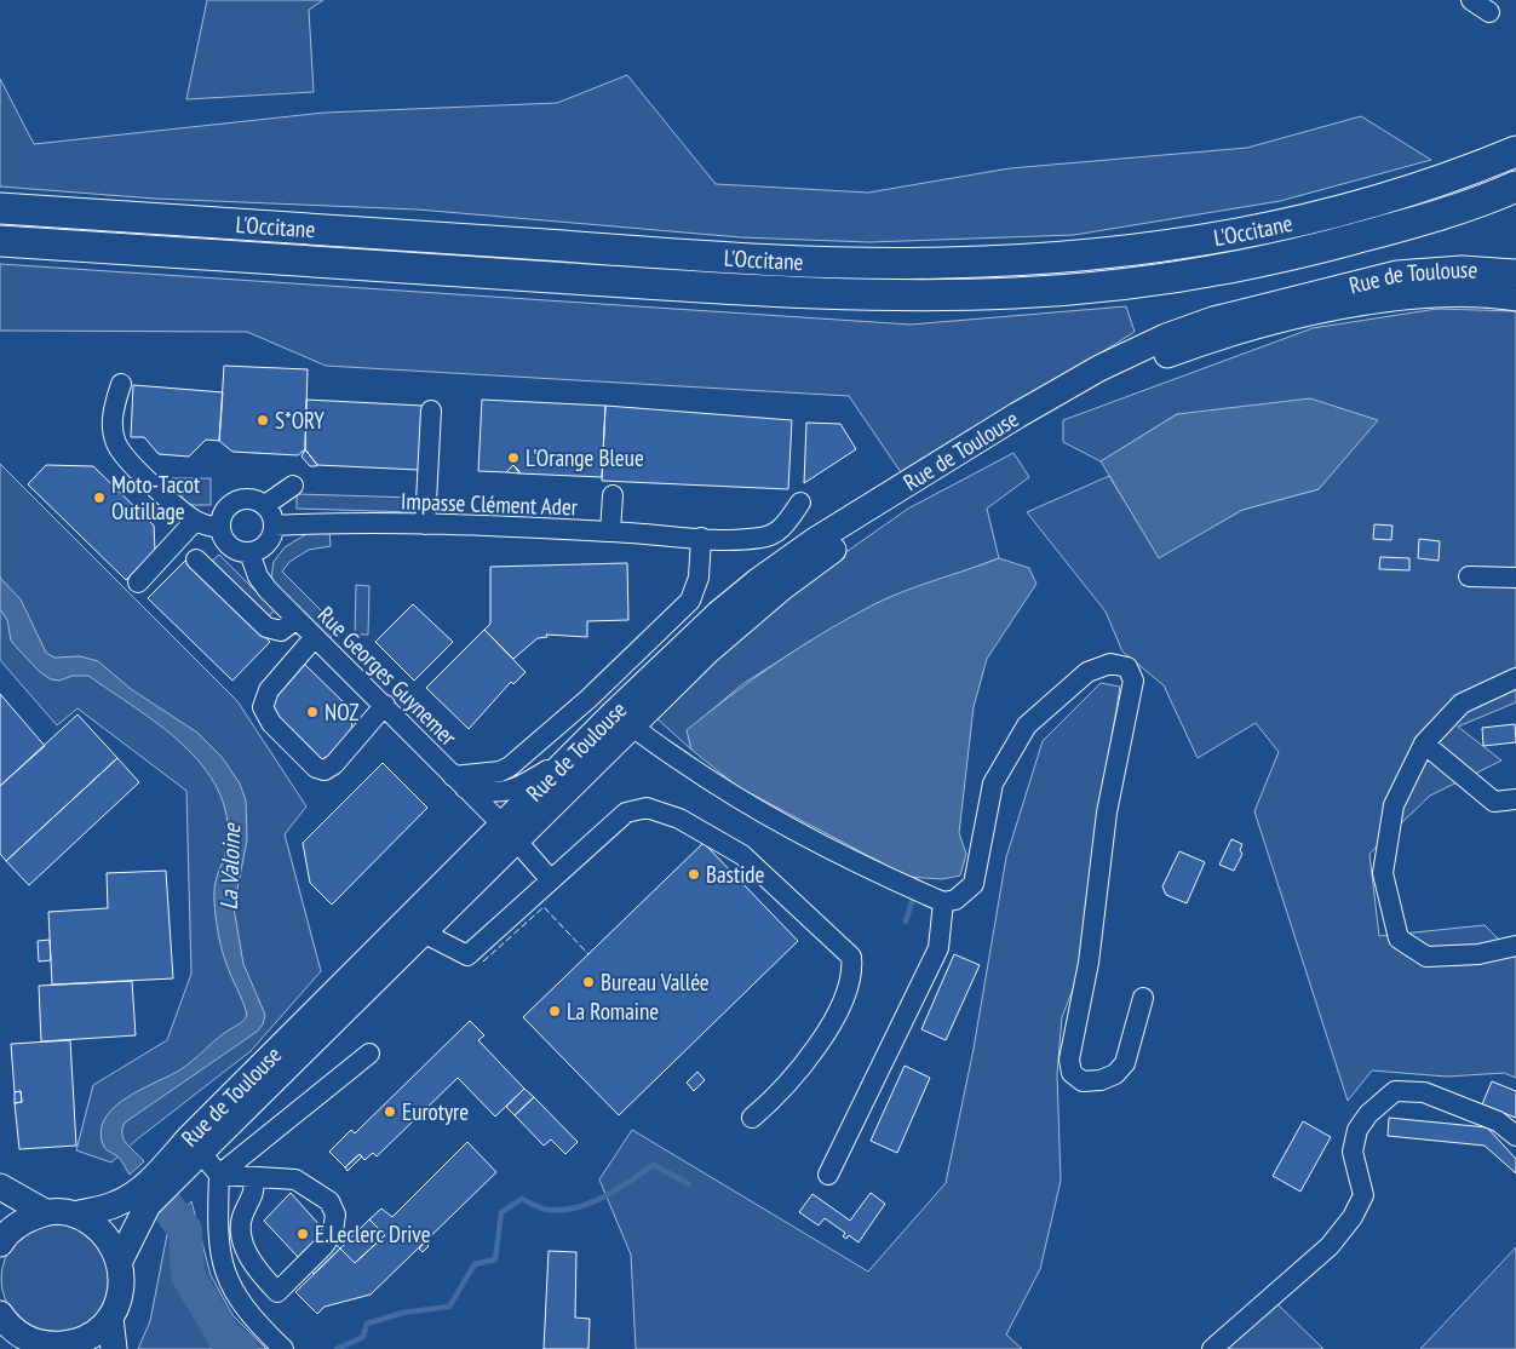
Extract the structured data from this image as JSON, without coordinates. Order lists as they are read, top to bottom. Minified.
{"streets":{"highway":["L'Occitane"],"main road":["Rue de Toulouse"],"street":["Impasse Clément Ader","Rue Georges Guynemer"]},"crossings":[["Rue de Toulouse","Rue Georges Guynemer"],["Impasse Clément Ader","Rue Georges Guynemer"]],"water":["La Valoine"],"places":["S*ORY","L'Orange Bleue","Moto-Tacot Outillage","NOZ","Bastide","Bureau Vallée","La Romaine","Eurotyre","E.Leclerc Drive"]}
